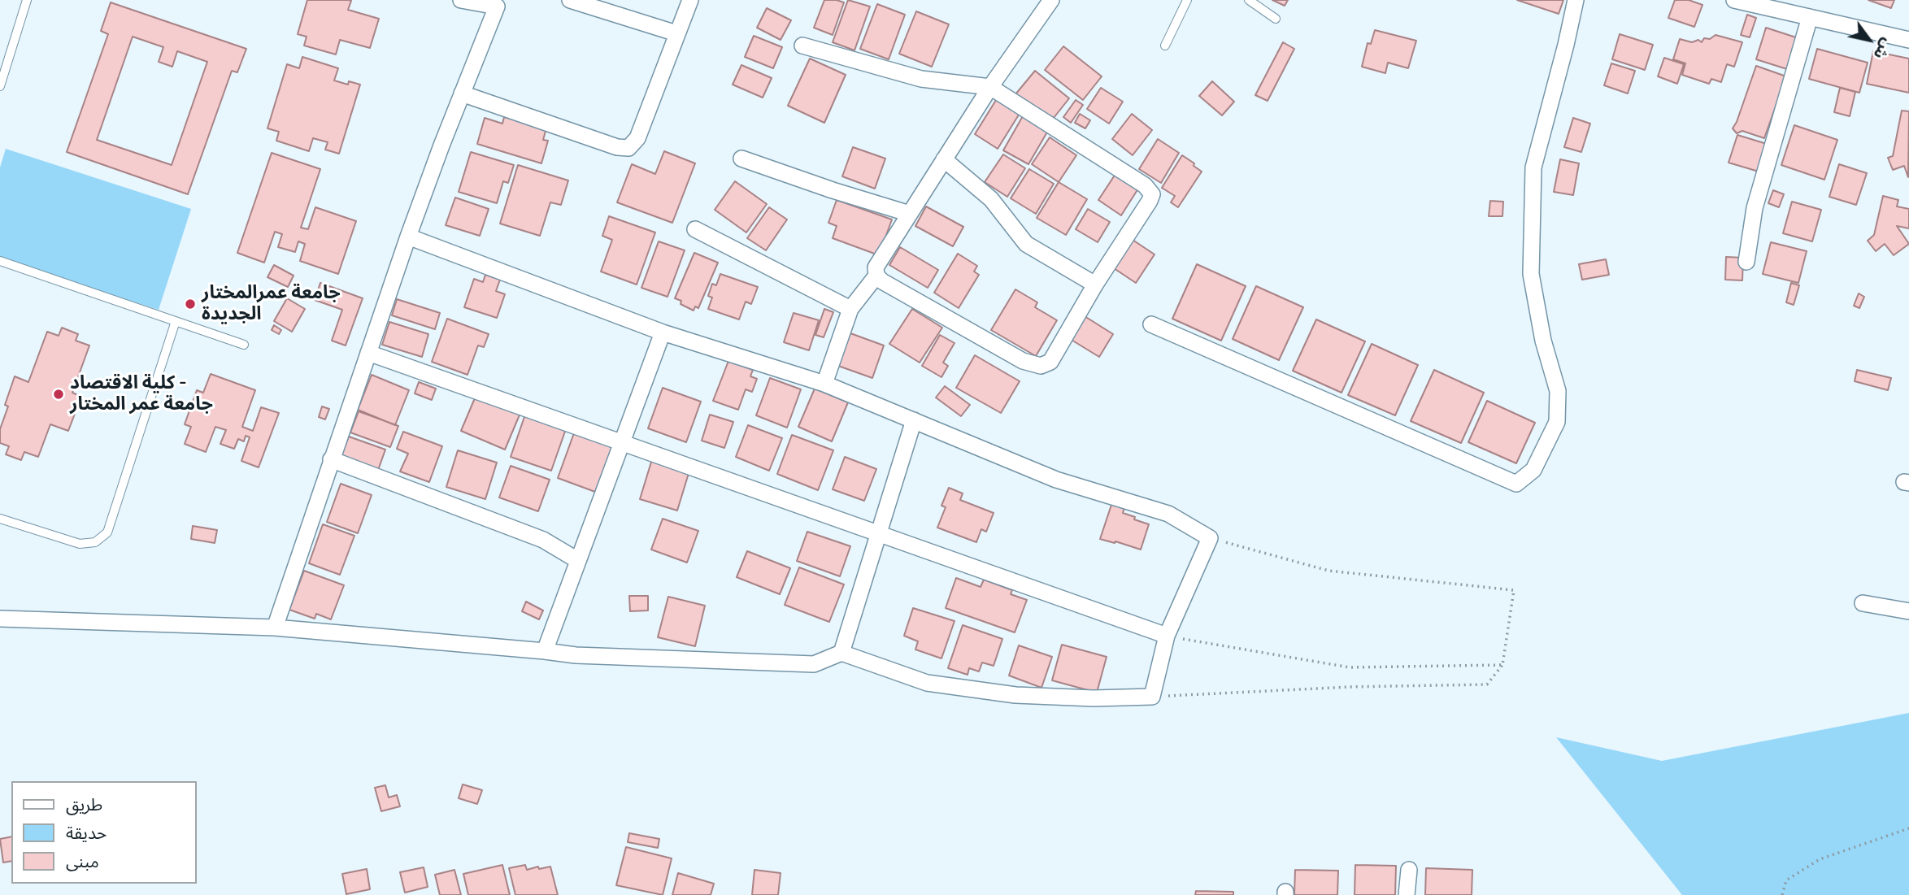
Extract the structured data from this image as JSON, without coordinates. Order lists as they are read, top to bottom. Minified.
{"places":["جامعة عمرالمختار الجديدة","كلية الاقتصاد - جامعة عمر المختار"],"legend":["طريق","حديقة","مبنى"],"north":"bottom right"}
